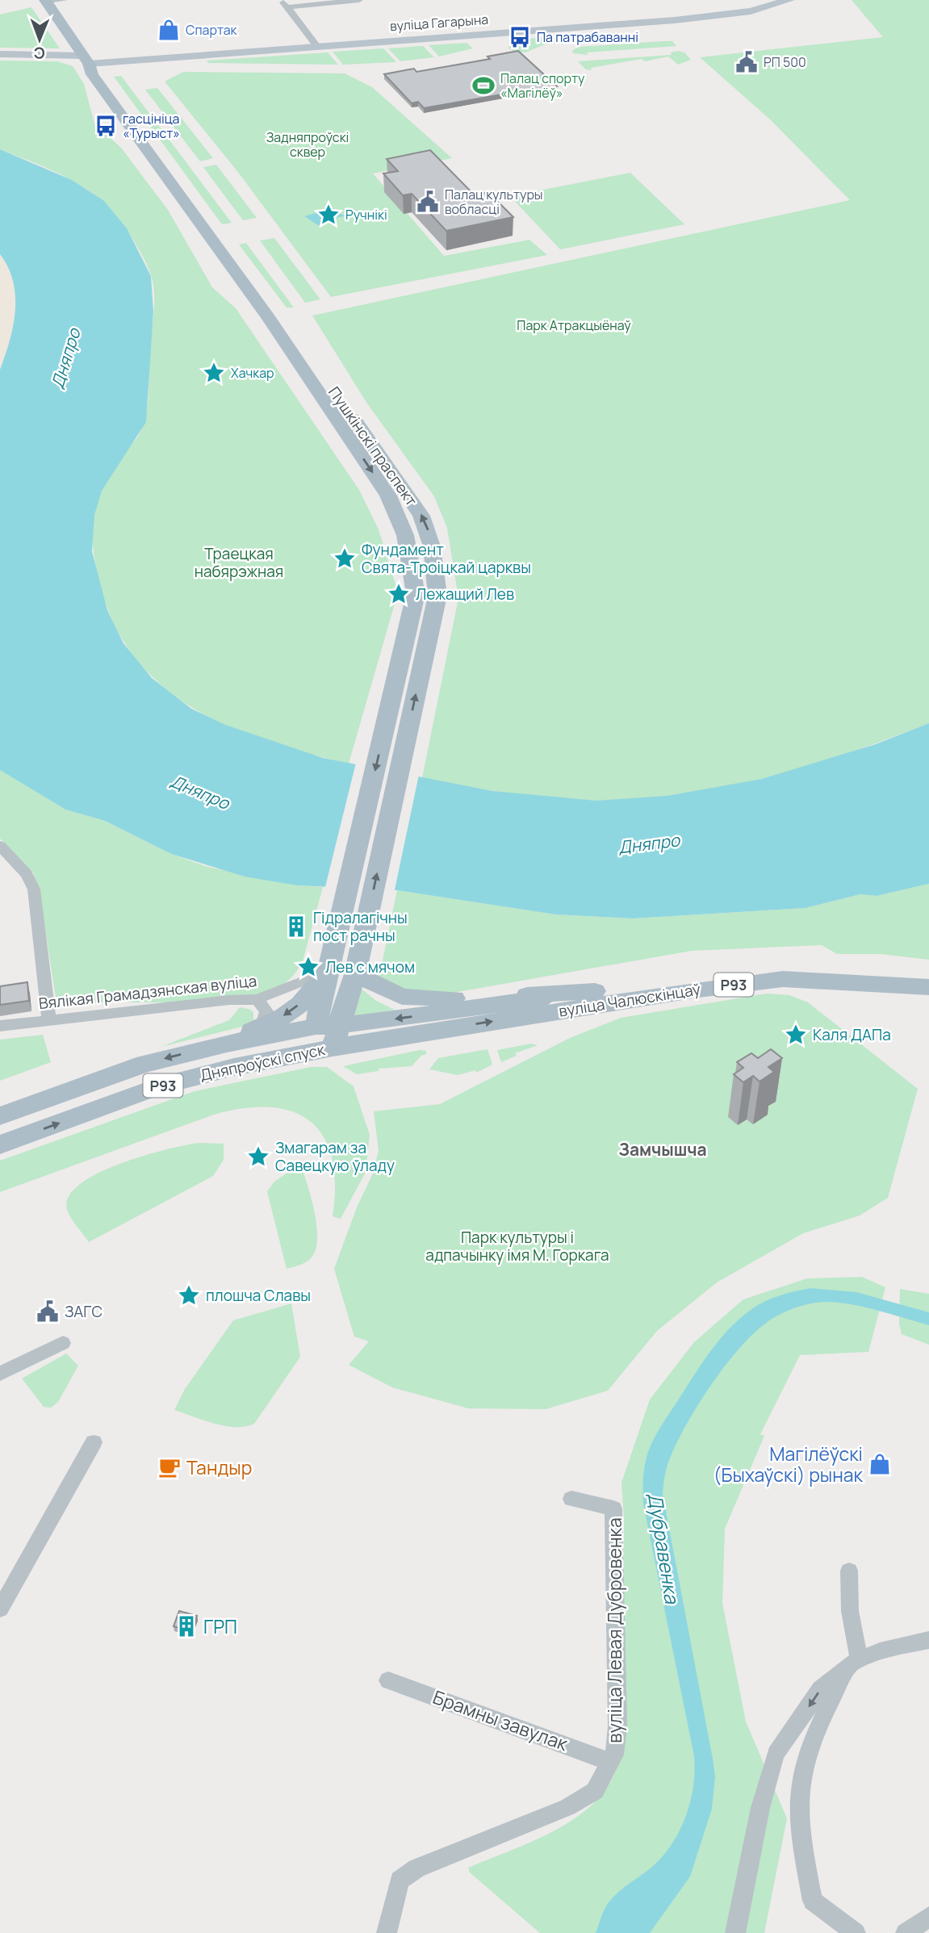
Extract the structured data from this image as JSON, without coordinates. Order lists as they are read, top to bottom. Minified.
{"streets":{"main road":["вуліца Гагарына","Пушкінскі праспект","Р93","вуліца Чалюскінцаў","Дняпроўскі спуск"],"street":["Вялікая Грамадзянская вуліца","вуліца Левая Дубровенка","Брамны завулак"]},"crossings":[["вуліца Гагарына","Пушкінскі праспект"],["Пушкінскі праспект","Р93"],["Пушкінскі праспект","Вялікая Грамадзянская вуліца"],["Пушкінскі праспект","вуліца Чалюскінцаў"],["Пушкінскі праспект","Дняпроўскі спуск"],["Р93","вуліца Чалюскінцаў"],["Р93","Дняпроўскі спуск"],["вуліца Чалюскінцаў","Дняпроўскі спуск"],["вуліца Левая Дубровенка","Брамны завулак"]],"districts":["Замчышча"],"water":["Дняпро","Дубравенка"],"parks":["Задняпроўскі сквер","Парк Атракцыёнаў","Траецкая набярэжная","Парк культуры і адпачынку імя М. Горкага"],"places":{"shop":["Спартак","Магілёўскі (Быхаўскі) рынак"],"bus stop":["Па патрабаванні","гасцініца «Турыст»"],"public building":["РП 500","Палац культуры вобласці","ЗАГС"],"sports":["Палац спорту «Магілёў»"],"place":["Ручнікі","Хачкар","Фундамент Свята-Троіцкай царквы","Лежащий Лев","Лев с мячом","Каля ДАПа","Змагарам за Савецкую ўладу","плошча Славы"],"building":["Гідралагічны пост рачны","ГРП"],"cafe":["Тандыр"]},"north":"bottom"}
